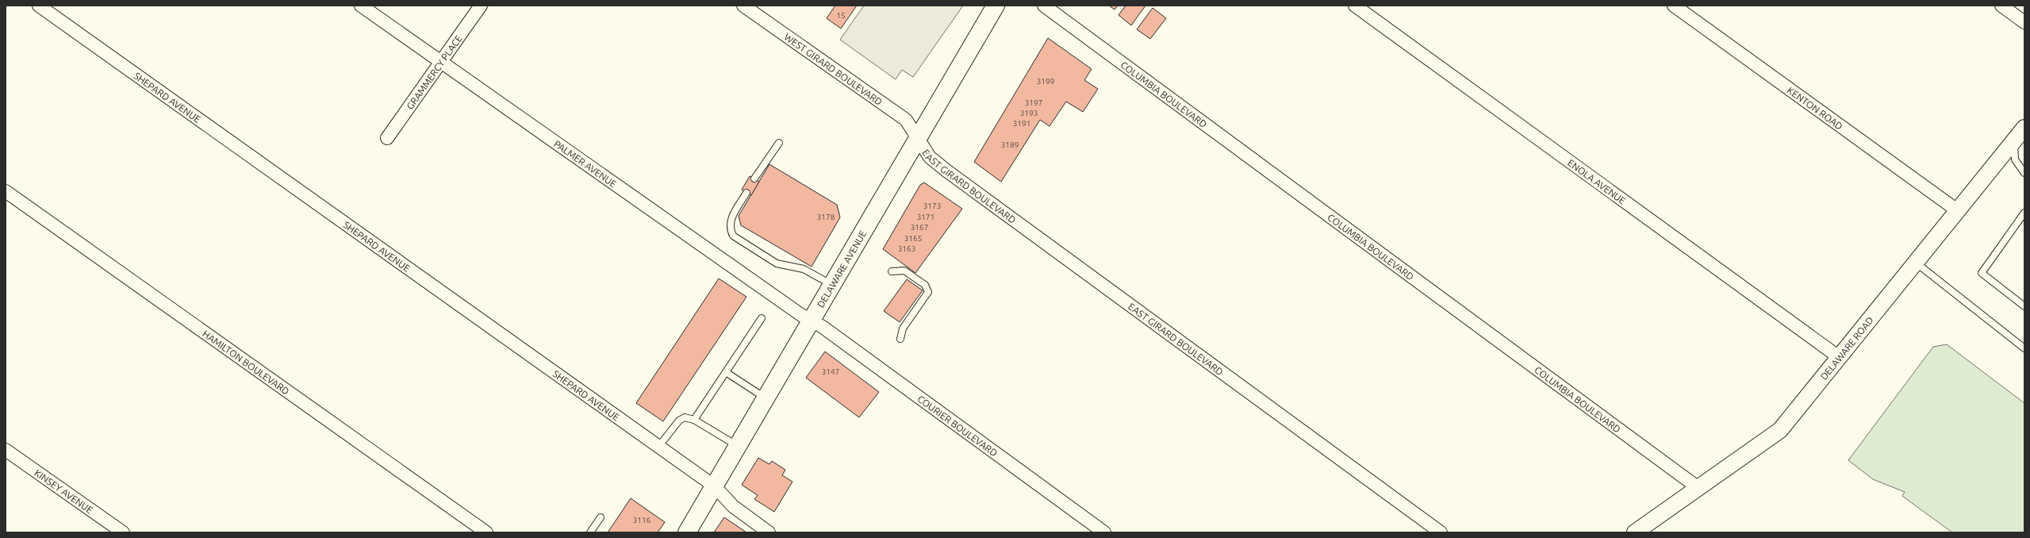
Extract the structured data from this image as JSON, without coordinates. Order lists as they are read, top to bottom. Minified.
{"streets":{"main road":["DELAWARE AVENUE"],"street":["WEST GIRARD BOULEVARD","GRAMMERCY PLACE","COLUMBIA BOULEVARD","SHEPARD AVENUE","KENTON ROAD","PALMER AVENUE","ENOLA AVENUE","EAST GIRARD BOULEVARD","DELAWARE ROAD","HAMILTON BOULEVARD","COURIER BOULEVARD","KINSEY AVENUE"]},"crossings":[["WEST GIRARD BOULEVARD","EAST GIRARD BOULEVARD"],["WEST GIRARD BOULEVARD","DELAWARE AVENUE"],["GRAMMERCY PLACE","PALMER AVENUE"],["COLUMBIA BOULEVARD","DELAWARE ROAD"],["SHEPARD AVENUE","DELAWARE AVENUE"],["KENTON ROAD","DELAWARE ROAD"],["PALMER AVENUE","DELAWARE AVENUE"],["PALMER AVENUE","COURIER BOULEVARD"],["ENOLA AVENUE","DELAWARE ROAD"],["EAST GIRARD BOULEVARD","DELAWARE AVENUE"],["DELAWARE AVENUE","COURIER BOULEVARD"]],"house_numbers":["15","3199","3197","3193","3191","3189","3173","3178","3171","3167","3165","3163","3147","3116"]}
